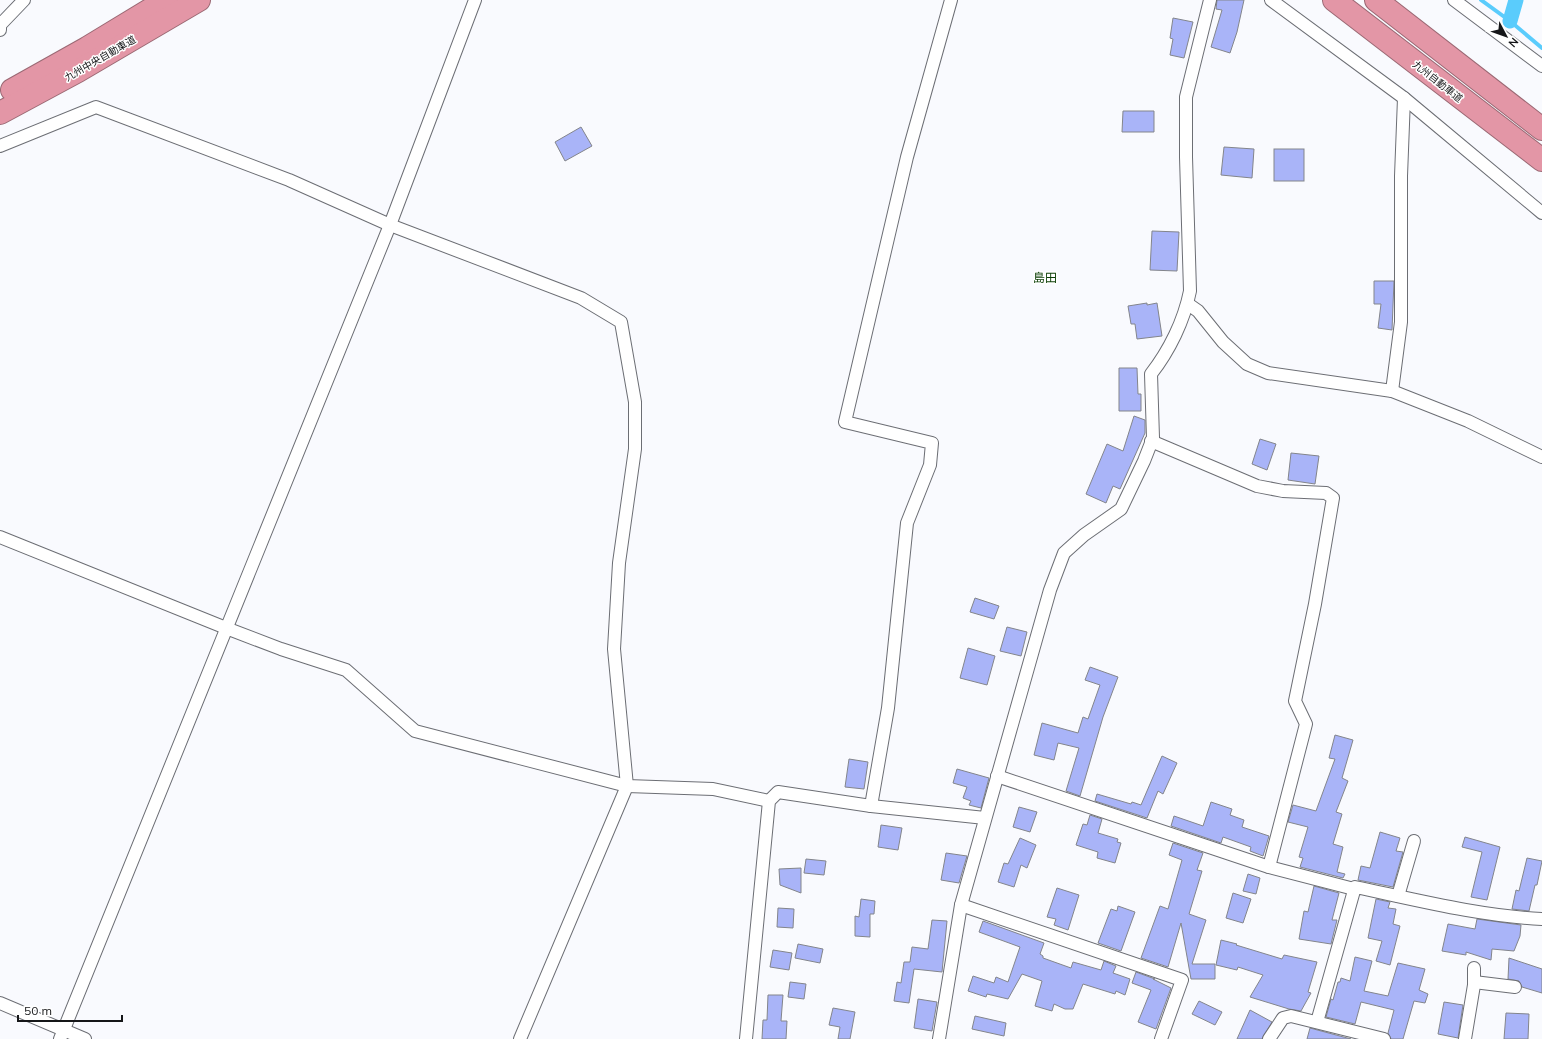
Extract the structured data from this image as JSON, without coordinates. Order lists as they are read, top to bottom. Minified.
{"streets":{"highway":["九州中央自動車道","九州自動車道"]},"districts":["島田"],"scale_bar":"50 m","north":"bottom right"}
